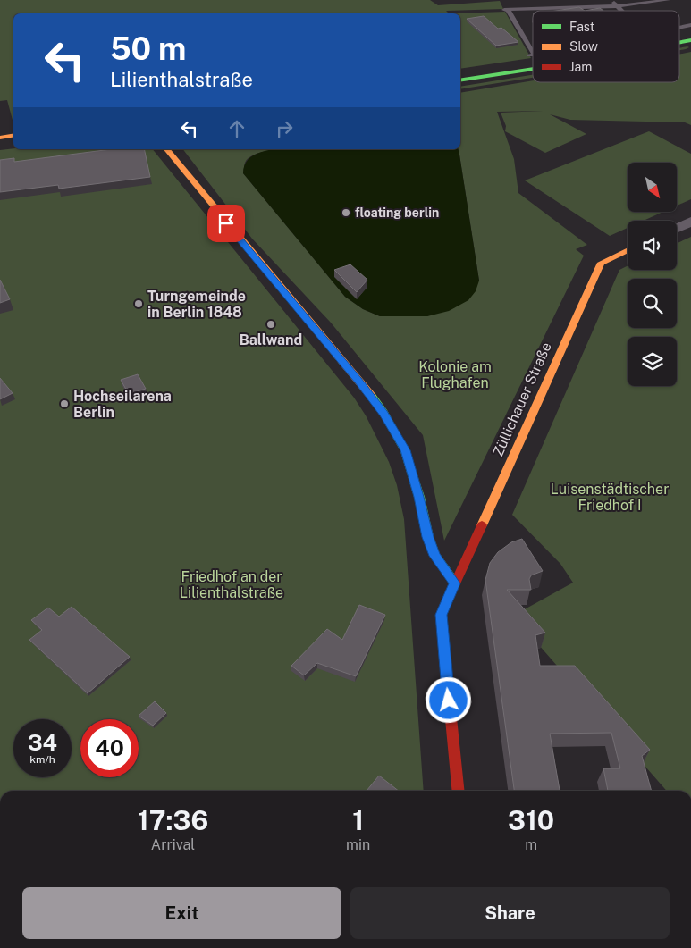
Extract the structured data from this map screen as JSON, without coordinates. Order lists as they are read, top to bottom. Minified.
{"streets":{"street":["Züllichauer Straße"]},"parks":["Kolonie am Flughafen","Luisenstädtischer Friedhof I","Friedhof an der Lilienthalstraße"],"places":["floating berlin","Turngemeinde in Berlin 1848","Ballwand","Hochseilarena Berlin"],"legend":["Fast","Slow","Jam"],"north":"bottom right","page":{"turn":["50 m","Lilienthalstraße"],"speed":"34 km/h","limit":"40","eta":["17:36","Arrival","1","min","310","m"],"buttons":["Exit","Share"]}}
